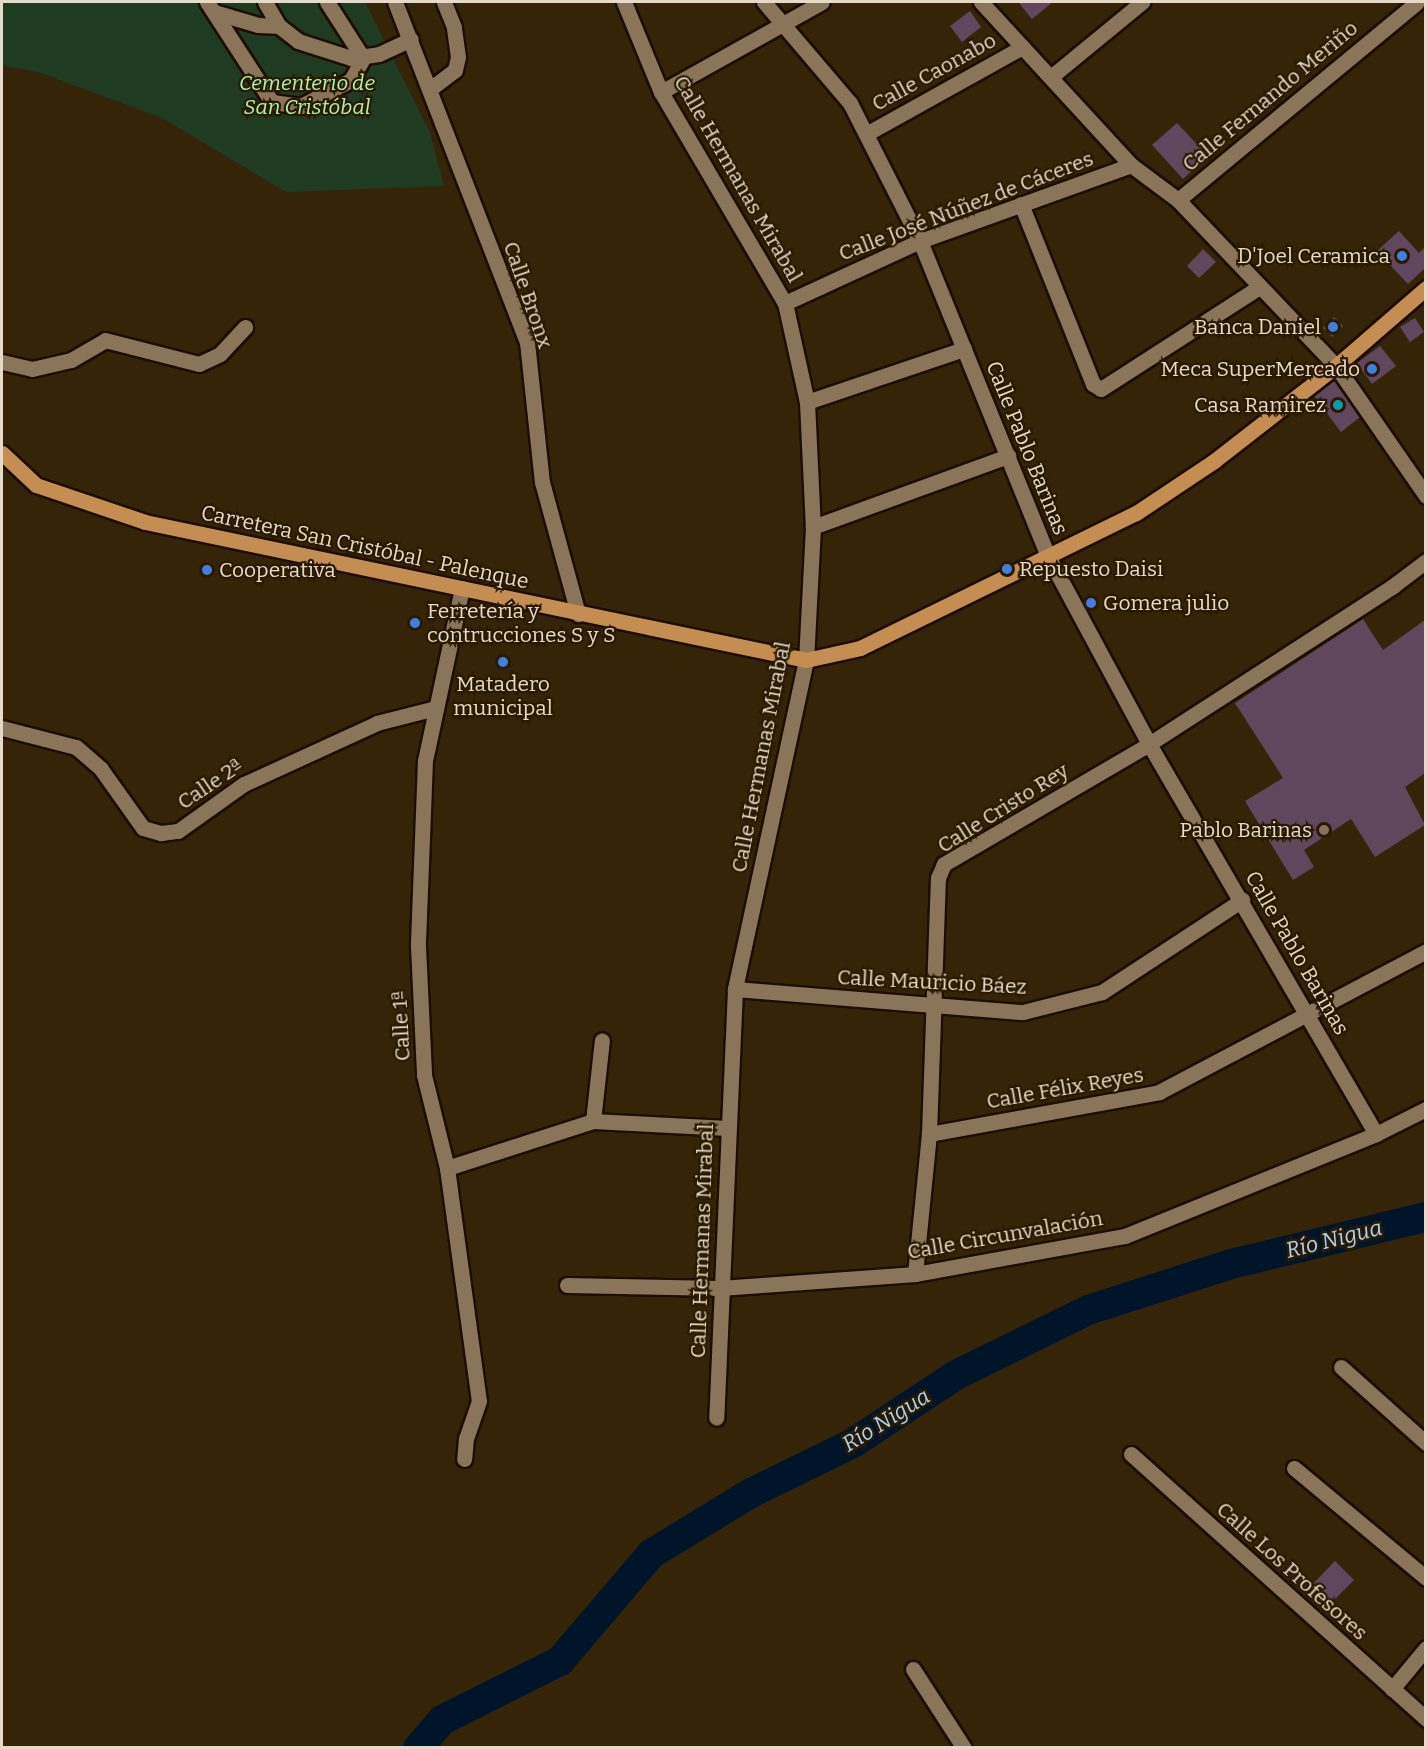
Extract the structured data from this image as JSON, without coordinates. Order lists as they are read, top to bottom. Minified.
{"streets":{"main road":["Carretera San Cristóbal - Palenque"],"street":["Calle Caonabo","Calle Fernando Meriño","Calle Hermanas Mirabal","Calle José Núñez de Cáceres","Calle Bronx","Calle Pablo Barinas","Calle 2ª","Calle Cristo Rey","Calle Mauricio Báez","Calle 1ª","Calle Félix Reyes","Calle Circunvalación","Calle Los Profesores"]},"crossings":[["Calle Caonabo","Calle Pablo Barinas"],["Calle Hermanas Mirabal","Calle José Núñez de Cáceres"],["Calle Hermanas Mirabal","Carretera San Cristóbal - Palenque"],["Calle Hermanas Mirabal","Calle Mauricio Báez"],["Calle Hermanas Mirabal","Calle Circunvalación"],["Calle José Núñez de Cáceres","Calle Pablo Barinas"],["Calle Bronx","Carretera San Cristóbal - Palenque"],["Calle Pablo Barinas","Calle Cristo Rey"],["Calle Pablo Barinas","Calle Mauricio Báez"],["Calle Pablo Barinas","Calle Félix Reyes"],["Calle Pablo Barinas","Calle Circunvalación"],["Carretera San Cristóbal - Palenque","Calle 1ª"],["Calle 2ª","Calle 1ª"],["Calle Cristo Rey","Calle Mauricio Báez"],["Calle Cristo Rey","Calle Félix Reyes"],["Calle Cristo Rey","Calle Circunvalación"]],"water":["Río Nigua"],"parks":["Cementerio de San Cristóbal"],"places":["D'Joel Ceramica","Banca Daniel","Meca SuperMercado","Casa Ramirez","Repuesto Daisi","Cooperativa","Gomera julio","Ferretería y contrucciones S y S","Matadero municipal","Pablo Barinas"]}
